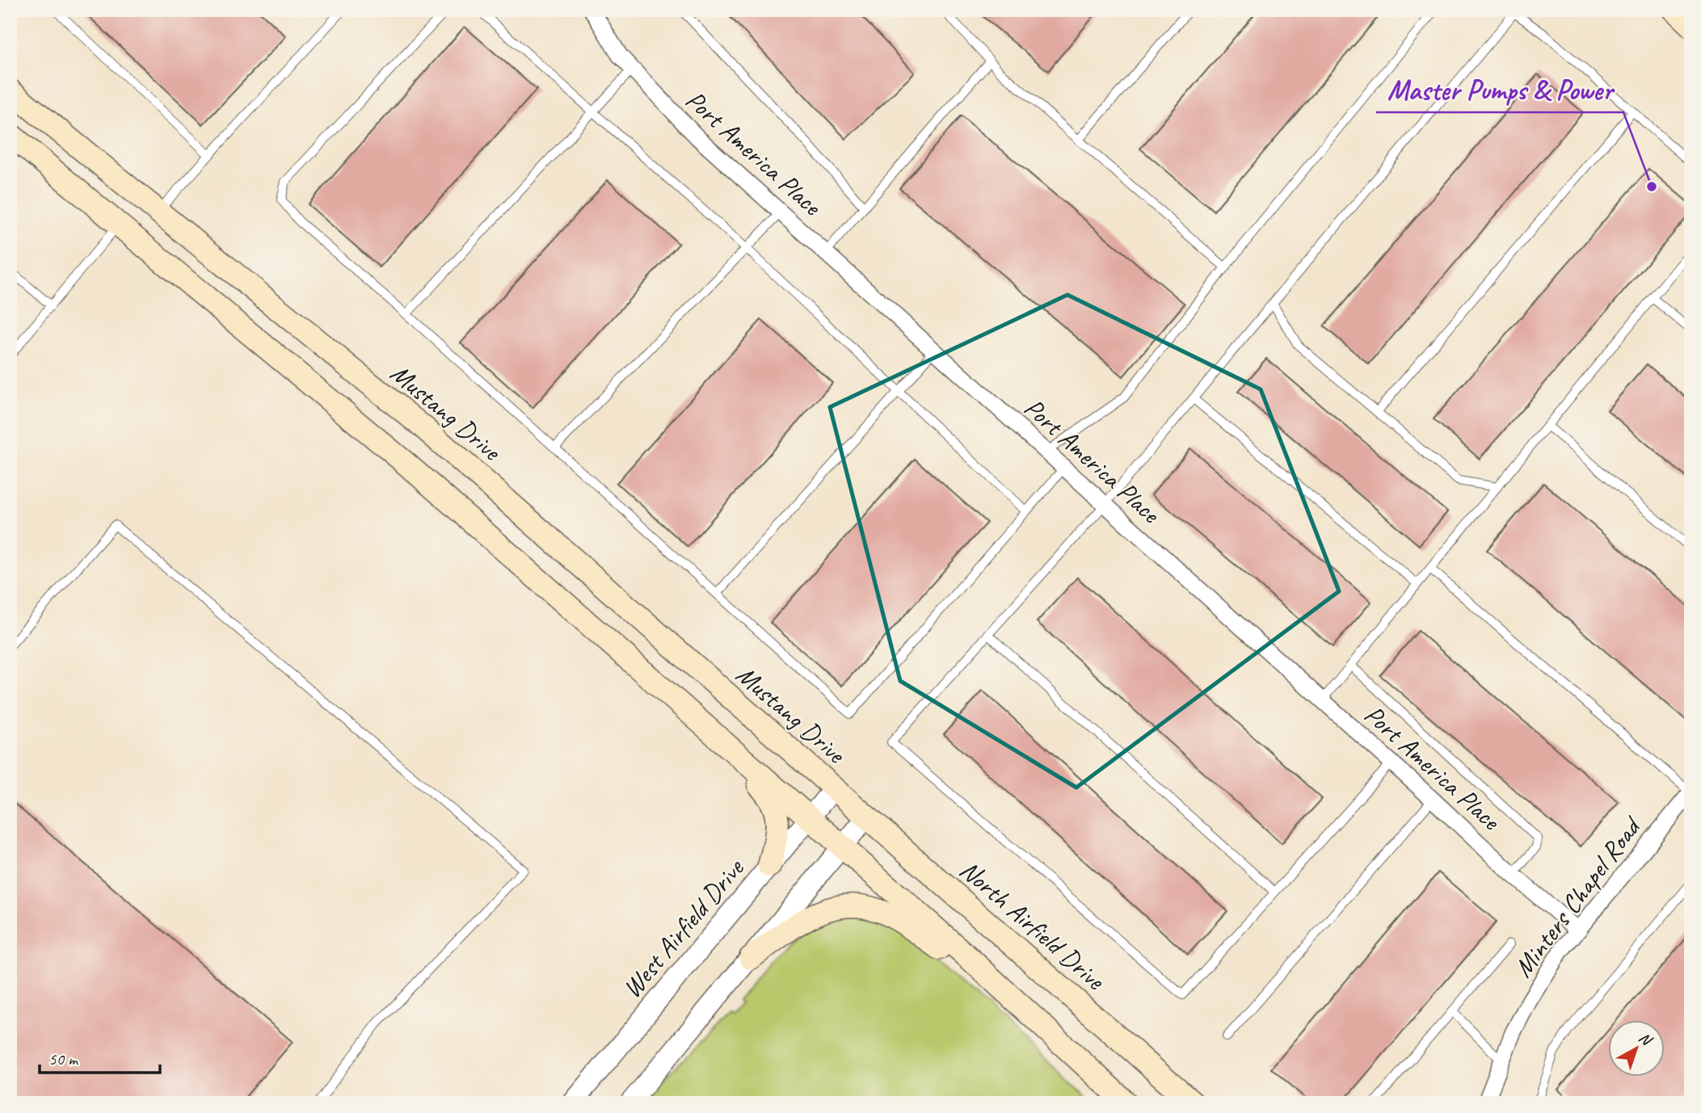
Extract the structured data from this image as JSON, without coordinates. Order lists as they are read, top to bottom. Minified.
{"streets":{"main road":["Mustang Drive","North Airfield Drive"],"street":["Port America Place","Minters Chapel Road","West Airfield Drive"]},"crossings":[["Port America Place","Minters Chapel Road"],["Mustang Drive","North Airfield Drive"],["Mustang Drive","West Airfield Drive"],["North Airfield Drive","West Airfield Drive"]],"places":["Master Pumps & Power"],"scale_bar":"50 m","north":"top right"}
